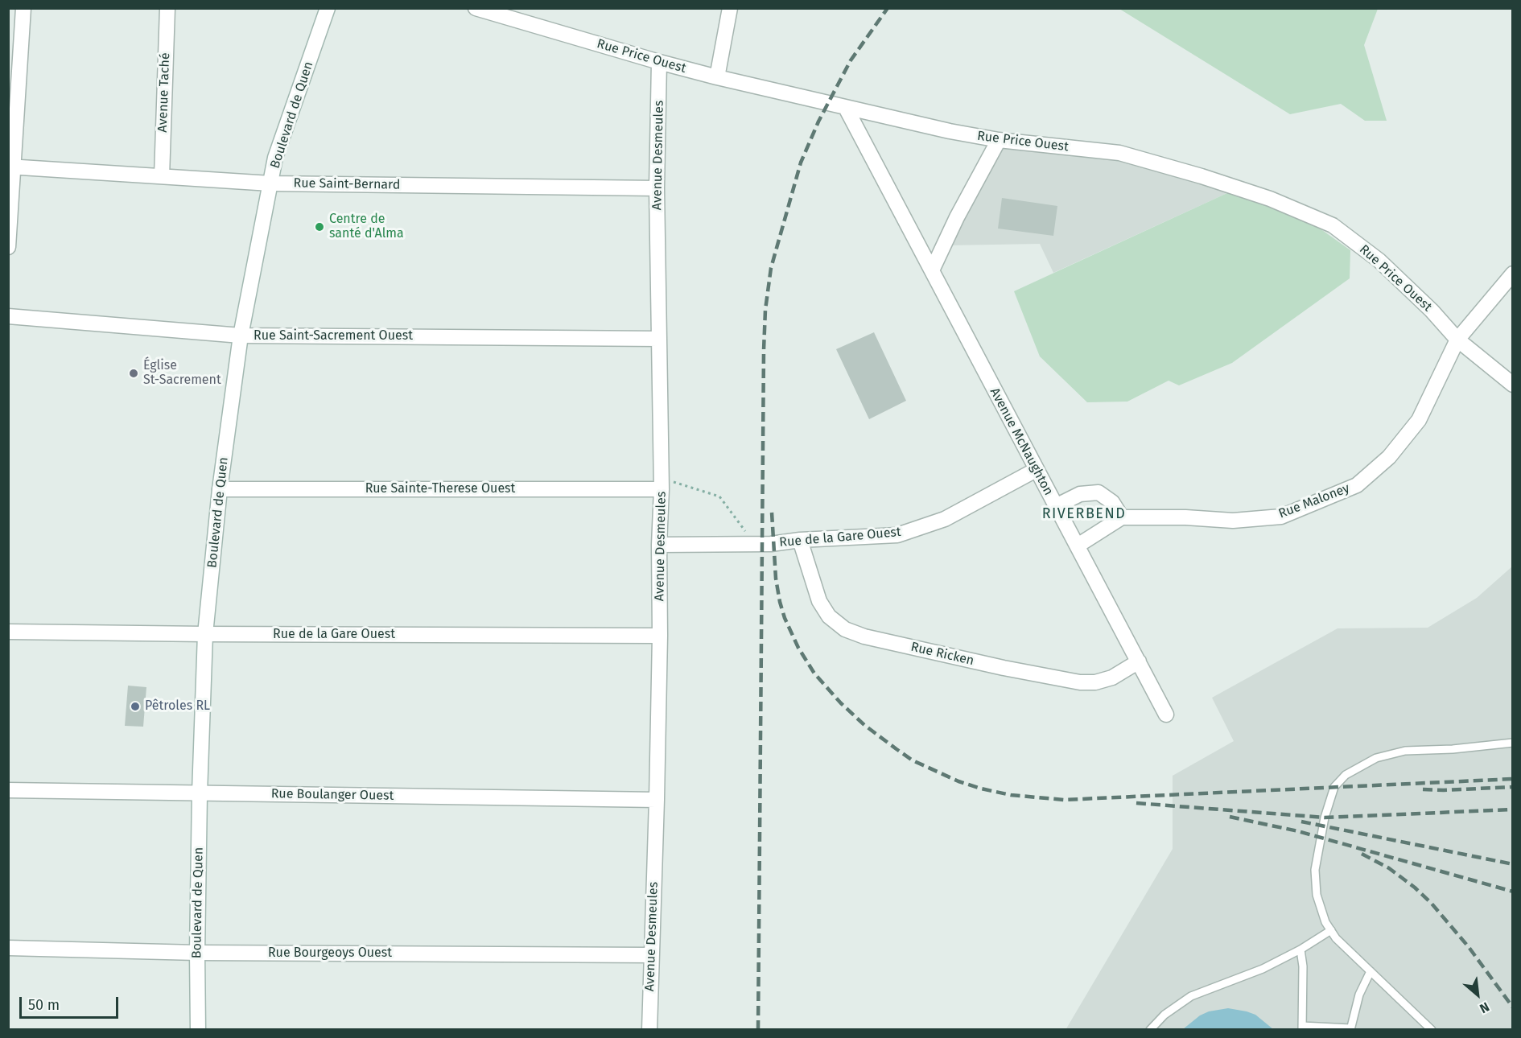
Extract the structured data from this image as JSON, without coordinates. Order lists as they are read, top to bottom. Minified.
{"streets":{"street":["Rue Price Ouest","Avenue Taché","Boulevard de Quen","Avenue Desmeules","Rue Saint-Bernard","Rue Saint-Sacrement Ouest","Avenue McNaughton","Rue Sainte-Therese Ouest","Rue Maloney","Rue de la Gare Ouest","Rue Ricken","Rue Boulanger Ouest","Rue Bourgeoys Ouest"]},"crossings":[["Rue Price Ouest","Avenue Desmeules"],["Rue Price Ouest","Avenue McNaughton"],["Rue Price Ouest","Rue Maloney"],["Avenue Taché","Rue Saint-Bernard"],["Boulevard de Quen","Rue Saint-Bernard"],["Boulevard de Quen","Rue Saint-Sacrement Ouest"],["Boulevard de Quen","Rue Sainte-Therese Ouest"],["Boulevard de Quen","Rue de la Gare Ouest"],["Boulevard de Quen","Rue Boulanger Ouest"],["Boulevard de Quen","Rue Bourgeoys Ouest"],["Avenue Desmeules","Rue Saint-Bernard"],["Avenue Desmeules","Rue Saint-Sacrement Ouest"],["Avenue Desmeules","Rue Sainte-Therese Ouest"],["Avenue Desmeules","Rue de la Gare Ouest"],["Avenue Desmeules","Rue Boulanger Ouest"],["Avenue Desmeules","Rue Bourgeoys Ouest"],["Avenue McNaughton","Rue de la Gare Ouest"],["Avenue McNaughton","Rue Ricken"],["Rue de la Gare Ouest","Rue Ricken"]],"districts":["RIVERBEND"],"places":["Centre de santé d'Alma","Église St-Sacrement","Pêtroles RL"],"scale_bar":"50 m","north":"bottom right"}
